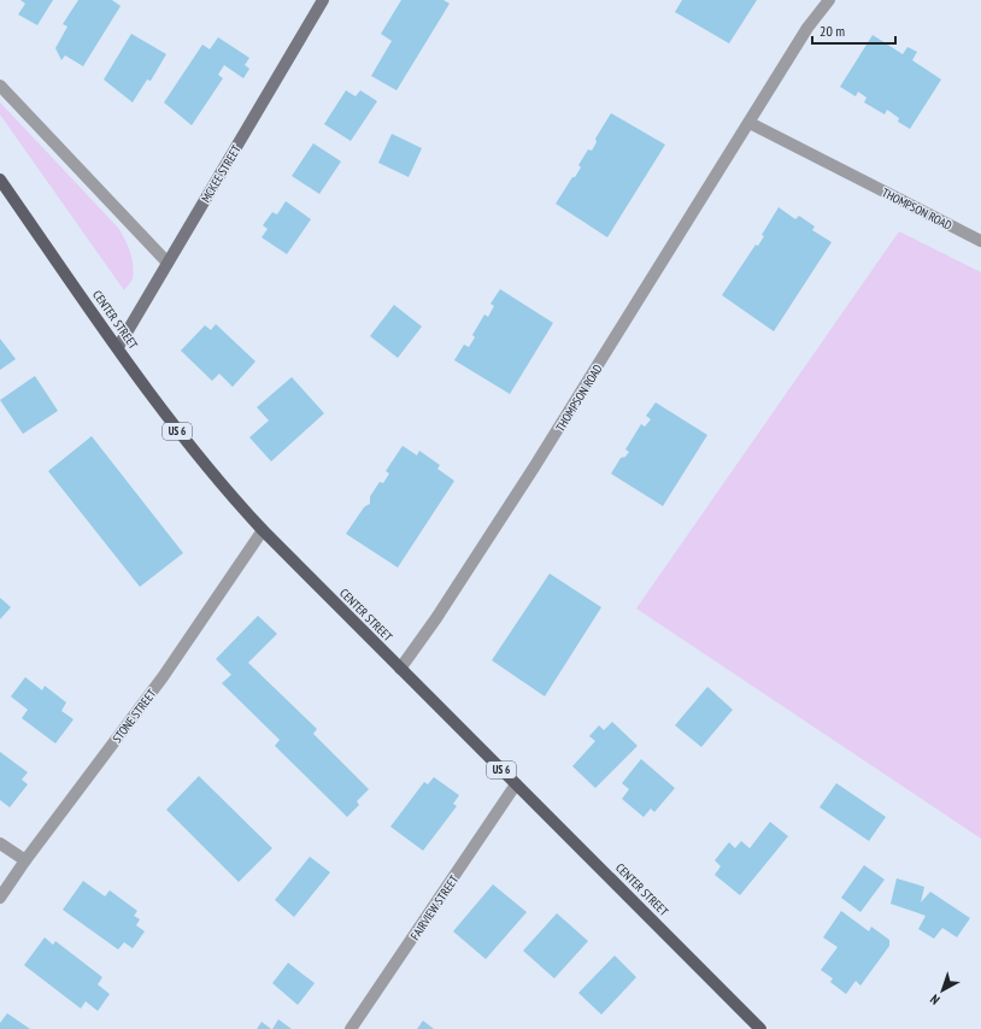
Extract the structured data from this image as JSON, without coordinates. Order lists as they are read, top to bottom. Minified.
{"streets":{"main road":["MCKEE STREET","CENTER STREET","US 6"],"street":["THOMPSON ROAD","STONE STREET","FAIRVIEW STREET"]},"crossings":[["MCKEE STREET","CENTER STREET"],["THOMPSON ROAD","CENTER STREET"],["CENTER STREET","STONE STREET"],["CENTER STREET","FAIRVIEW STREET"]],"scale_bar":"20 m","north":"bottom left"}
